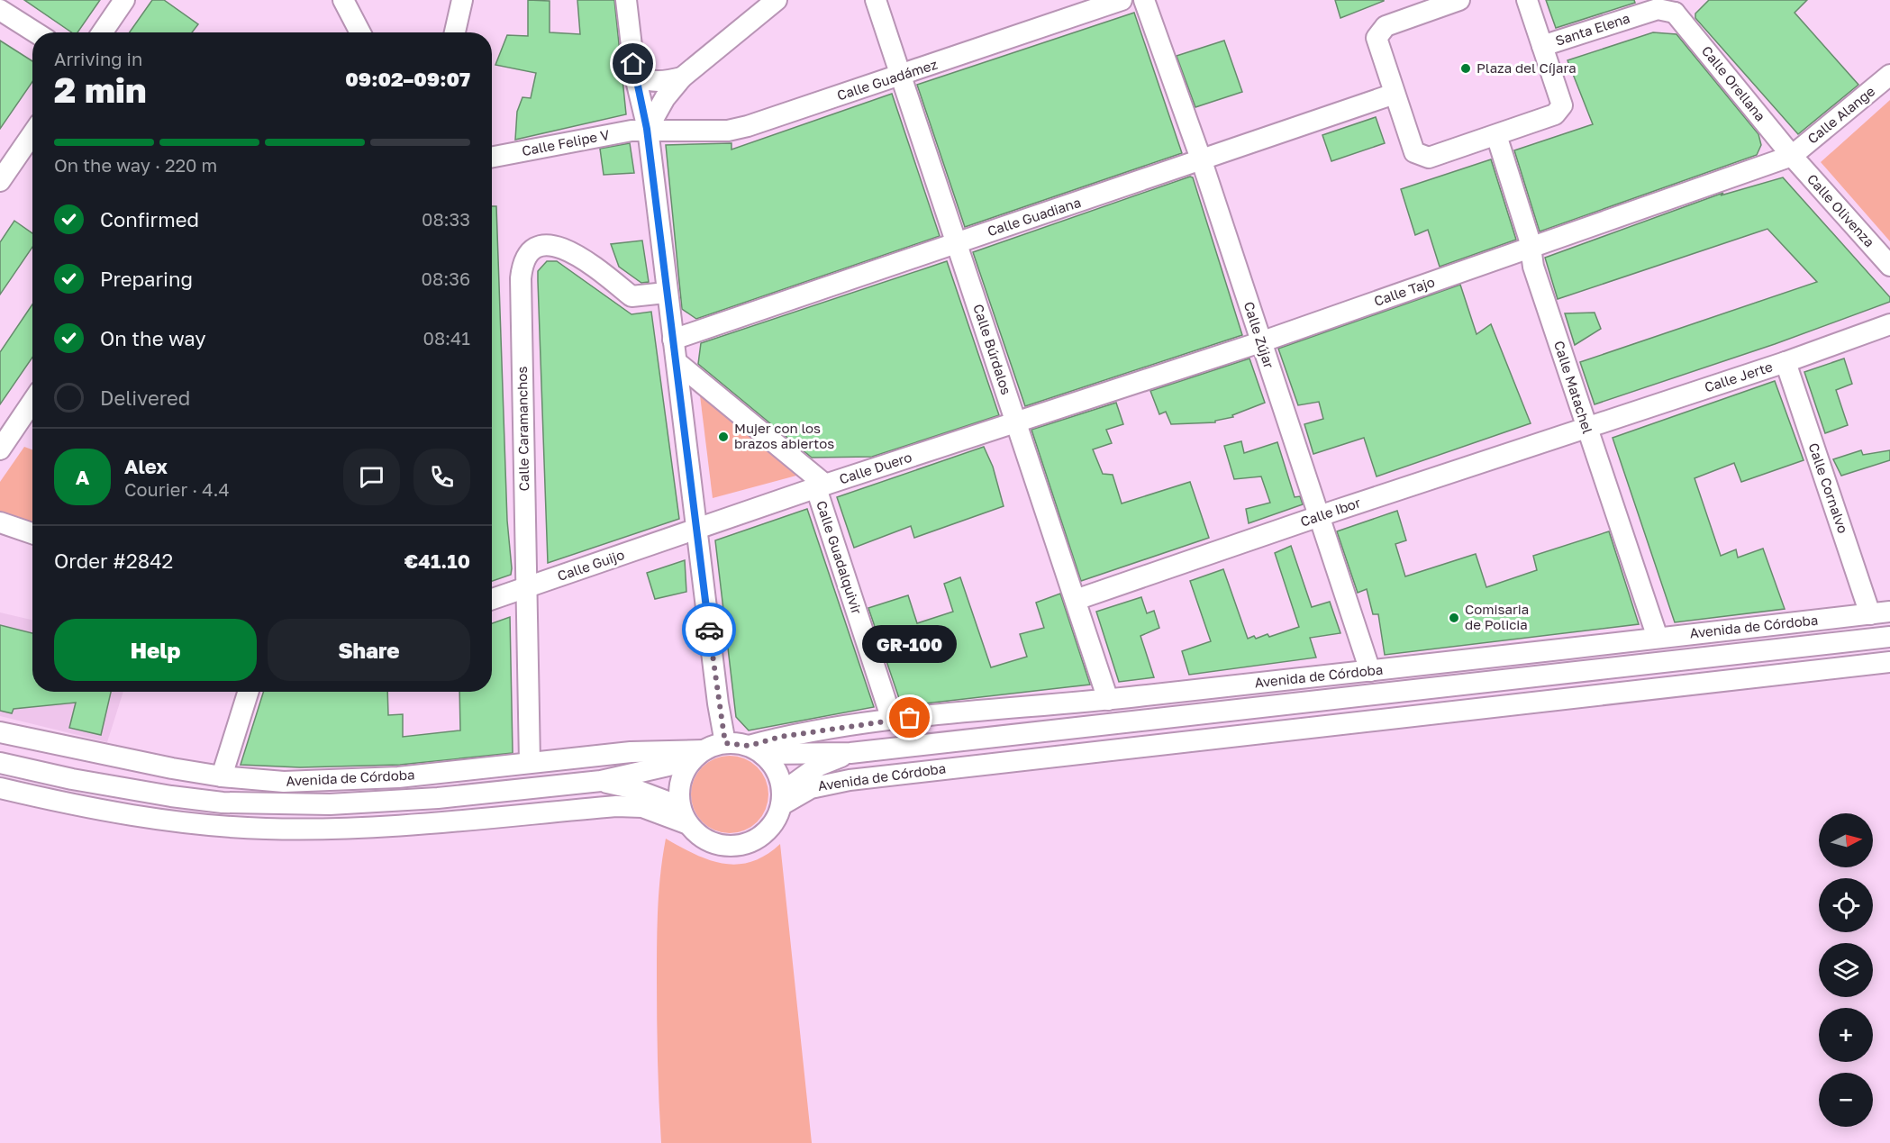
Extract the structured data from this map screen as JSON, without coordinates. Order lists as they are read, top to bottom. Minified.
{"streets":{"street":["Santa Elena","Calle Guadámez","Calle Orellana","Calle Alange","Calle Felipe V","Calle Olivenza","Calle Guadiana","Calle Tajo","Calle Zújar","Calle Búrdalos","Calle Jerte","Calle Matachel","Calle Caramanchos","Calle Duero","Calle Cornalvo","Calle Ibor","Calle Guadalquivir","Calle Guijo","Avenida de Córdoba"]},"crossings":[["Santa Elena","Calle Orellana"],["Calle Guadámez","Calle Felipe V"],["Calle Guadámez","Calle Búrdalos"],["Calle Orellana","Calle Alange"],["Calle Orellana","Calle Olivenza"],["Calle Orellana","Calle Tajo"],["Calle Alange","Calle Olivenza"],["Calle Alange","Calle Tajo"],["Calle Olivenza","Calle Tajo"],["Calle Guadiana","Calle Zújar"],["Calle Guadiana","Calle Búrdalos"],["Calle Tajo","Calle Zújar"],["Calle Tajo","Calle Búrdalos"],["Calle Tajo","Calle Matachel"],["Calle Tajo","Calle Duero"],["Calle Zújar","Calle Ibor"],["Calle Zújar","Avenida de Córdoba"],["Calle Búrdalos","Calle Duero"],["Calle Búrdalos","Calle Ibor"],["Calle Búrdalos","Avenida de Córdoba"],["Calle Jerte","Calle Matachel"],["Calle Jerte","Calle Cornalvo"],["Calle Jerte","Calle Ibor"],["Calle Matachel","Calle Ibor"],["Calle Matachel","Avenida de Córdoba"],["Calle Caramanchos","Calle Guijo"],["Calle Caramanchos","Avenida de Córdoba"],["Calle Duero","Calle Guadalquivir"],["Calle Duero","Calle Guijo"],["Calle Cornalvo","Avenida de Córdoba"],["Calle Guadalquivir","Calle Guijo"],["Calle Guadalquivir","Avenida de Córdoba"]],"places":["Plaza del Cíjara","Mujer con los brazos abiertos","Comisaria de Policia","GR-100"],"north":"right","page":{"heading":["2 min","Arriving in","09:02–09:07"],"panel":["Alex","Courier · 4.4","Order #2842","€41.10"],"bar":"On the way · 220 m","list":[["Confirmed","08:33"],["Preparing","08:36"],["On the way","08:41"],"Delivered"],"round":"A","buttons":["Help","Share"],"bubble":"GR-100","map_buttons":["+","−"]}}
